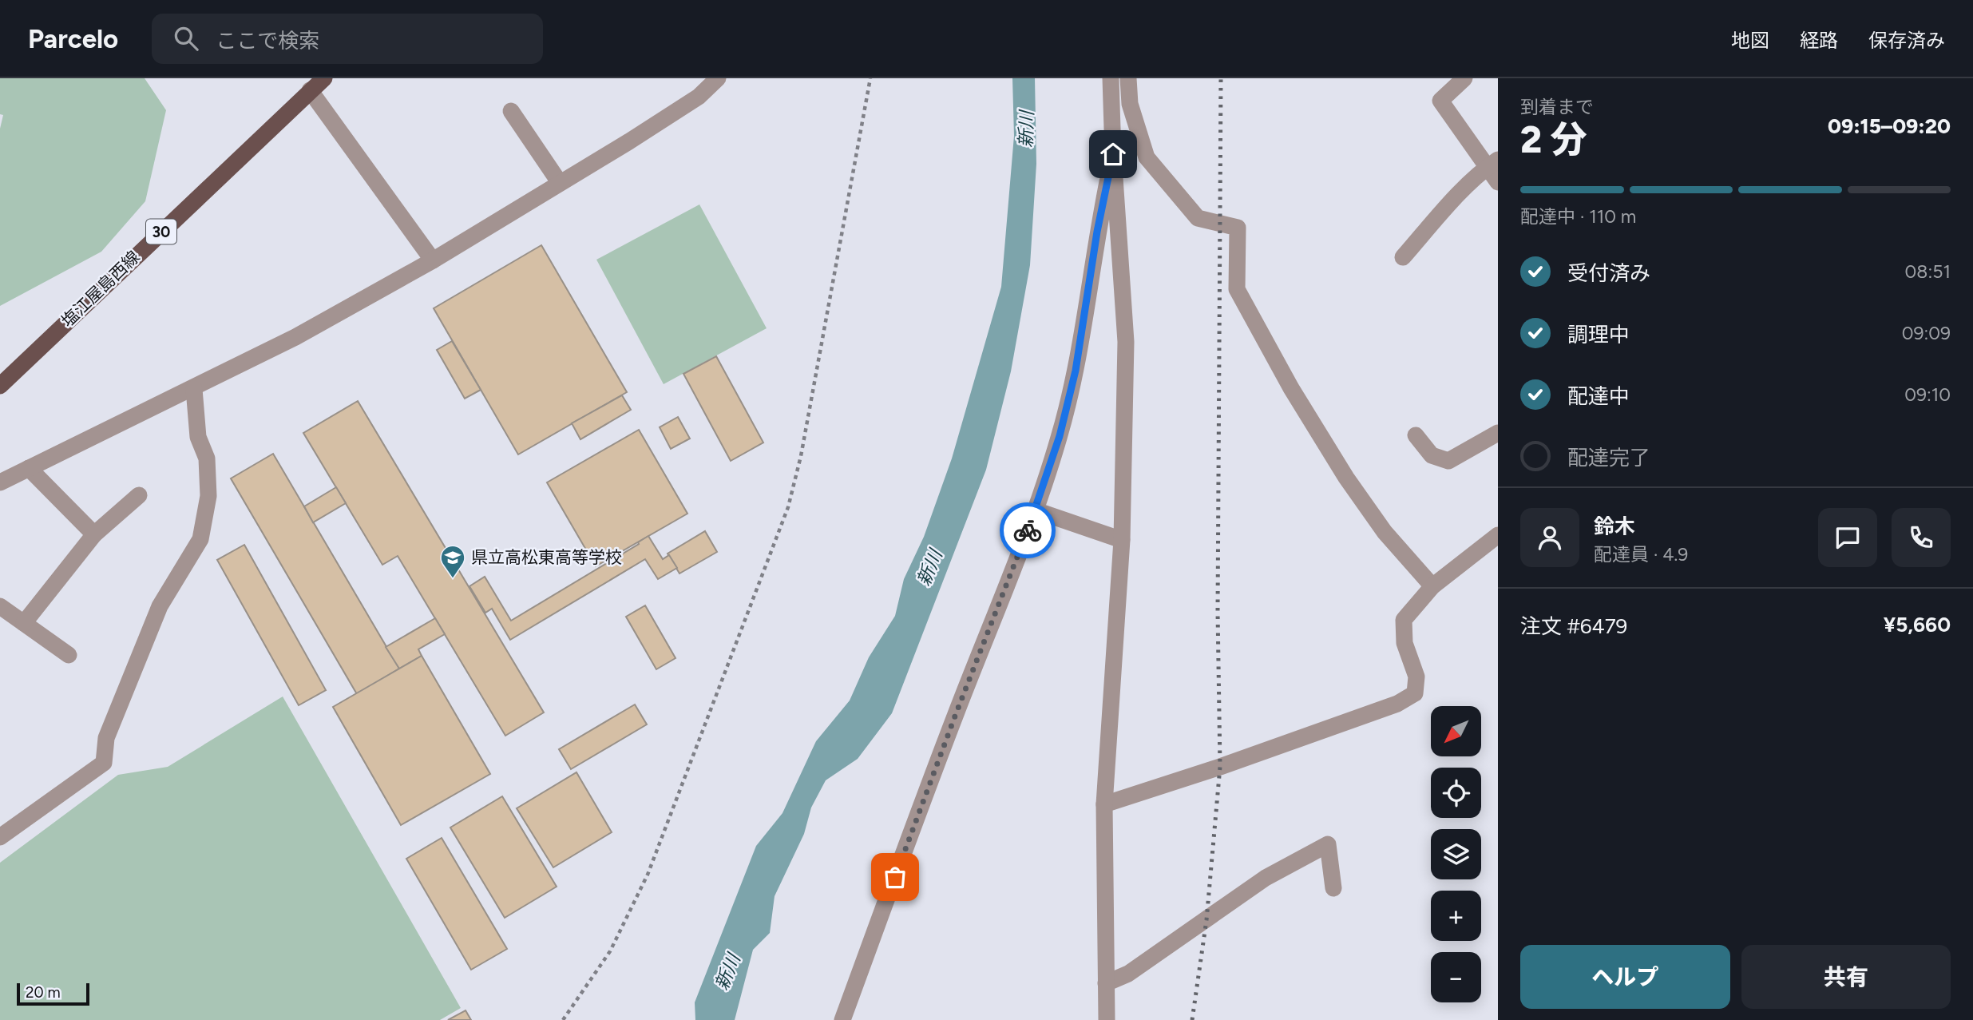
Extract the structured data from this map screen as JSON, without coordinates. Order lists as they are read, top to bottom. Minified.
{"streets":{"main road":["30","塩江屋島西線"]},"water":["新川"],"places":{"school or university":["県立高松東高等学校"]},"scale_bar":"20 m","north":"bottom left","page":{"header":"Parcelo","search":"ここで検索","nav":["地図","経路","保存済み"],"heading":["2 分","到着まで","09:15–09:20"],"panel":["鈴木","配達員 · 4.9","注文 #6479","¥5,660"],"bar":"配達中 · 110 m","list":[["受付済み","08:51"],["調理中","09:09"],["配達中","09:10"],"配達完了"],"map_buttons":["+","−"],"buttons":["ヘルプ","共有"],"scale":"20 m"}}
